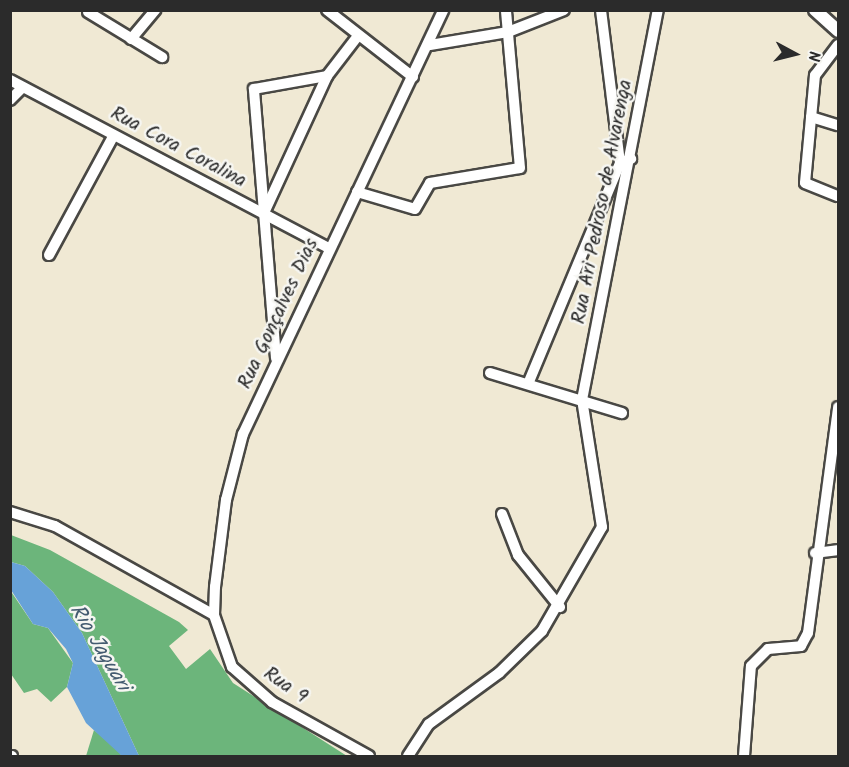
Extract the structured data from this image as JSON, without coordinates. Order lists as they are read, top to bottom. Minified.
{"streets":{"street":["Rua Cora Coralina","Rua Ari Pedroso de Alvarenga","Rua Gonçalves Dias","Rua 9"]},"crossings":[["Rua Cora Coralina","Rua Gonçalves Dias"],["Rua Gonçalves Dias","Rua 9"]],"water":["Rio Jaguari"],"north":"right"}
